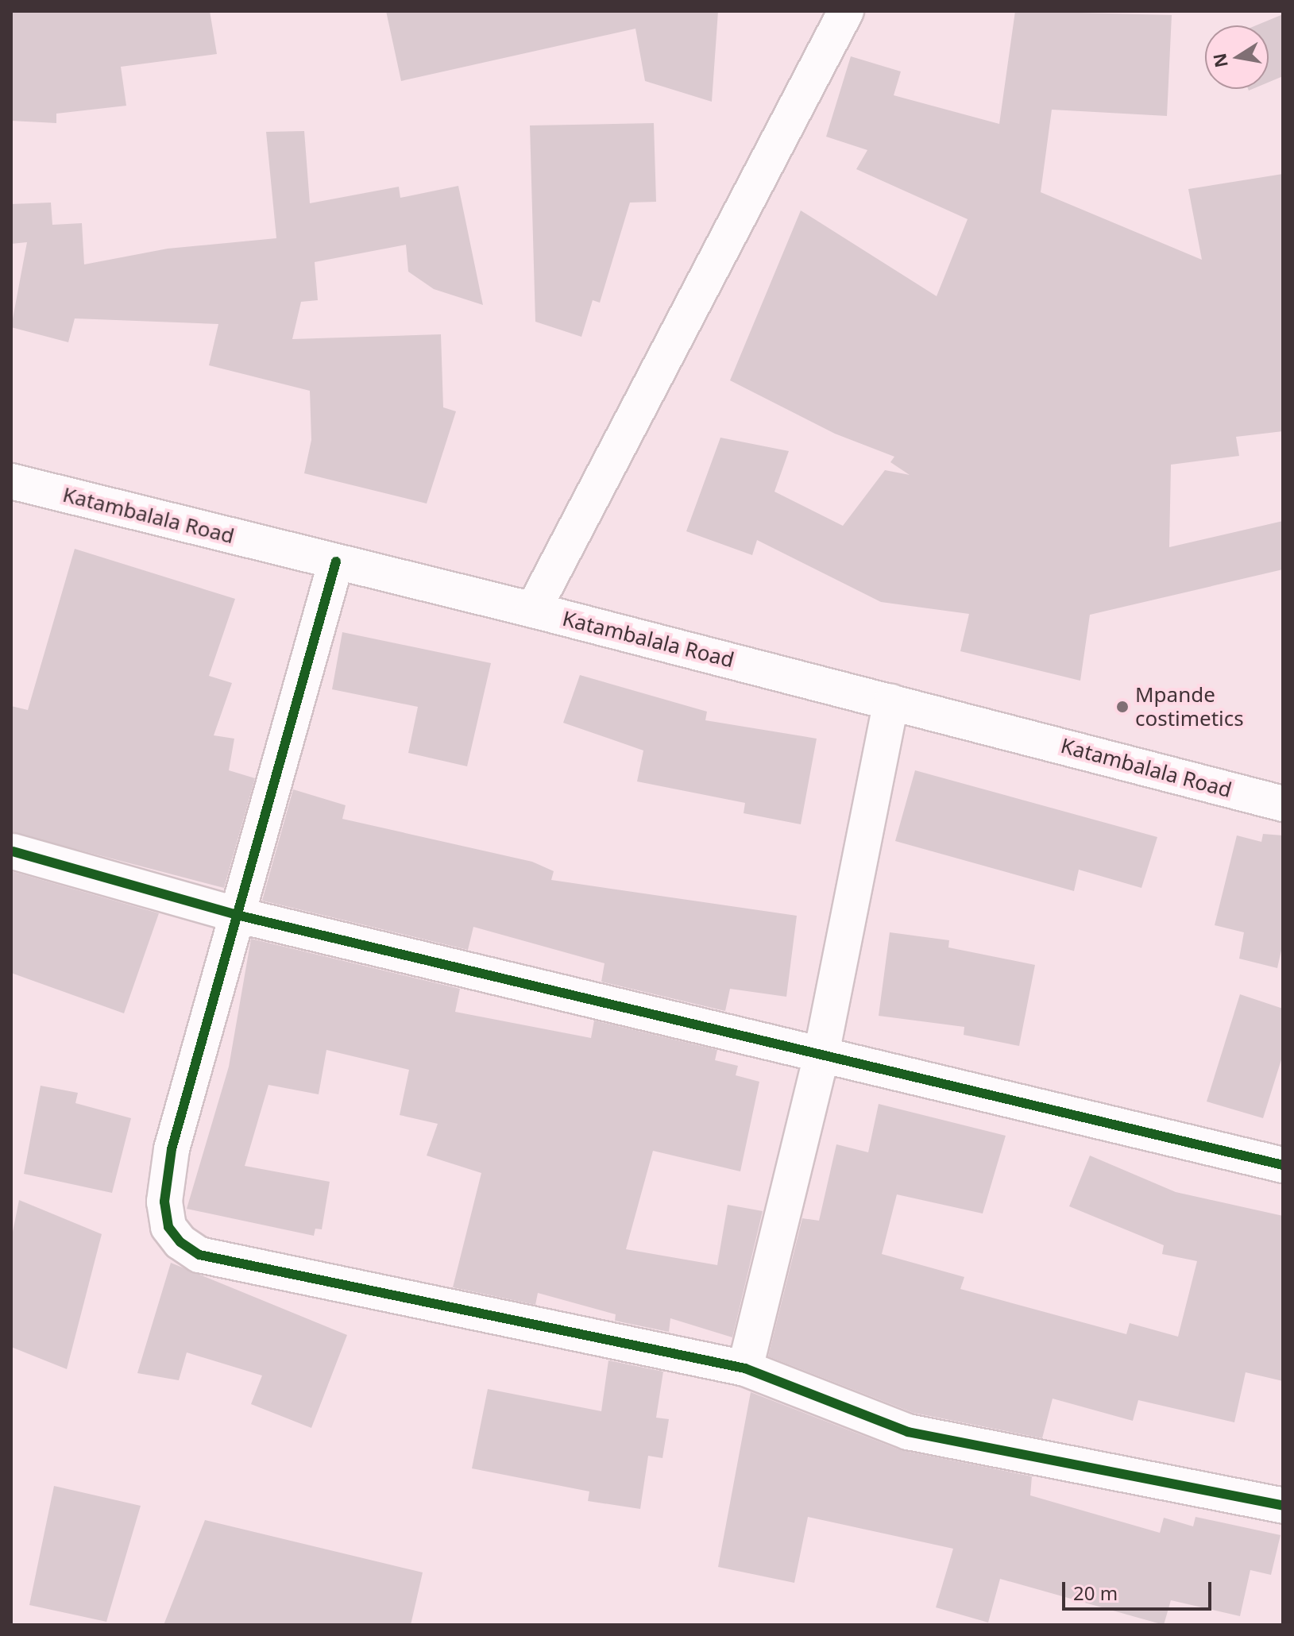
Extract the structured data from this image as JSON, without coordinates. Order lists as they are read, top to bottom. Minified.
{"streets":{"street":["Katambalala Road"]},"places":["Mpande costimetics"],"scale_bar":"20 m","north":"left"}
